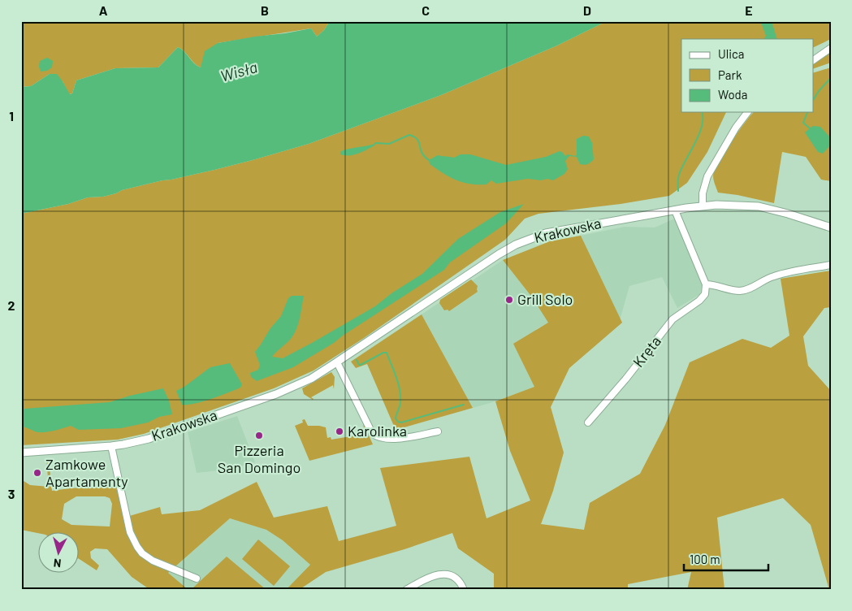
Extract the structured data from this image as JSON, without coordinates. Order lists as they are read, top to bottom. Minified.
{"streets":{"main road":["Krakowska"],"street":["Kręta"]},"water":["Wisła"],"places":["Grill Solo","Karolinka","Pizzeria San Domingo","Zamkowe Apartamenty"],"legend":["Ulica","Park","Woda"],"scale_bar":"100 m","north":"bottom","grid":{"columns":["A","B","C","D","E"],"rows":["1","2","3"]}}
